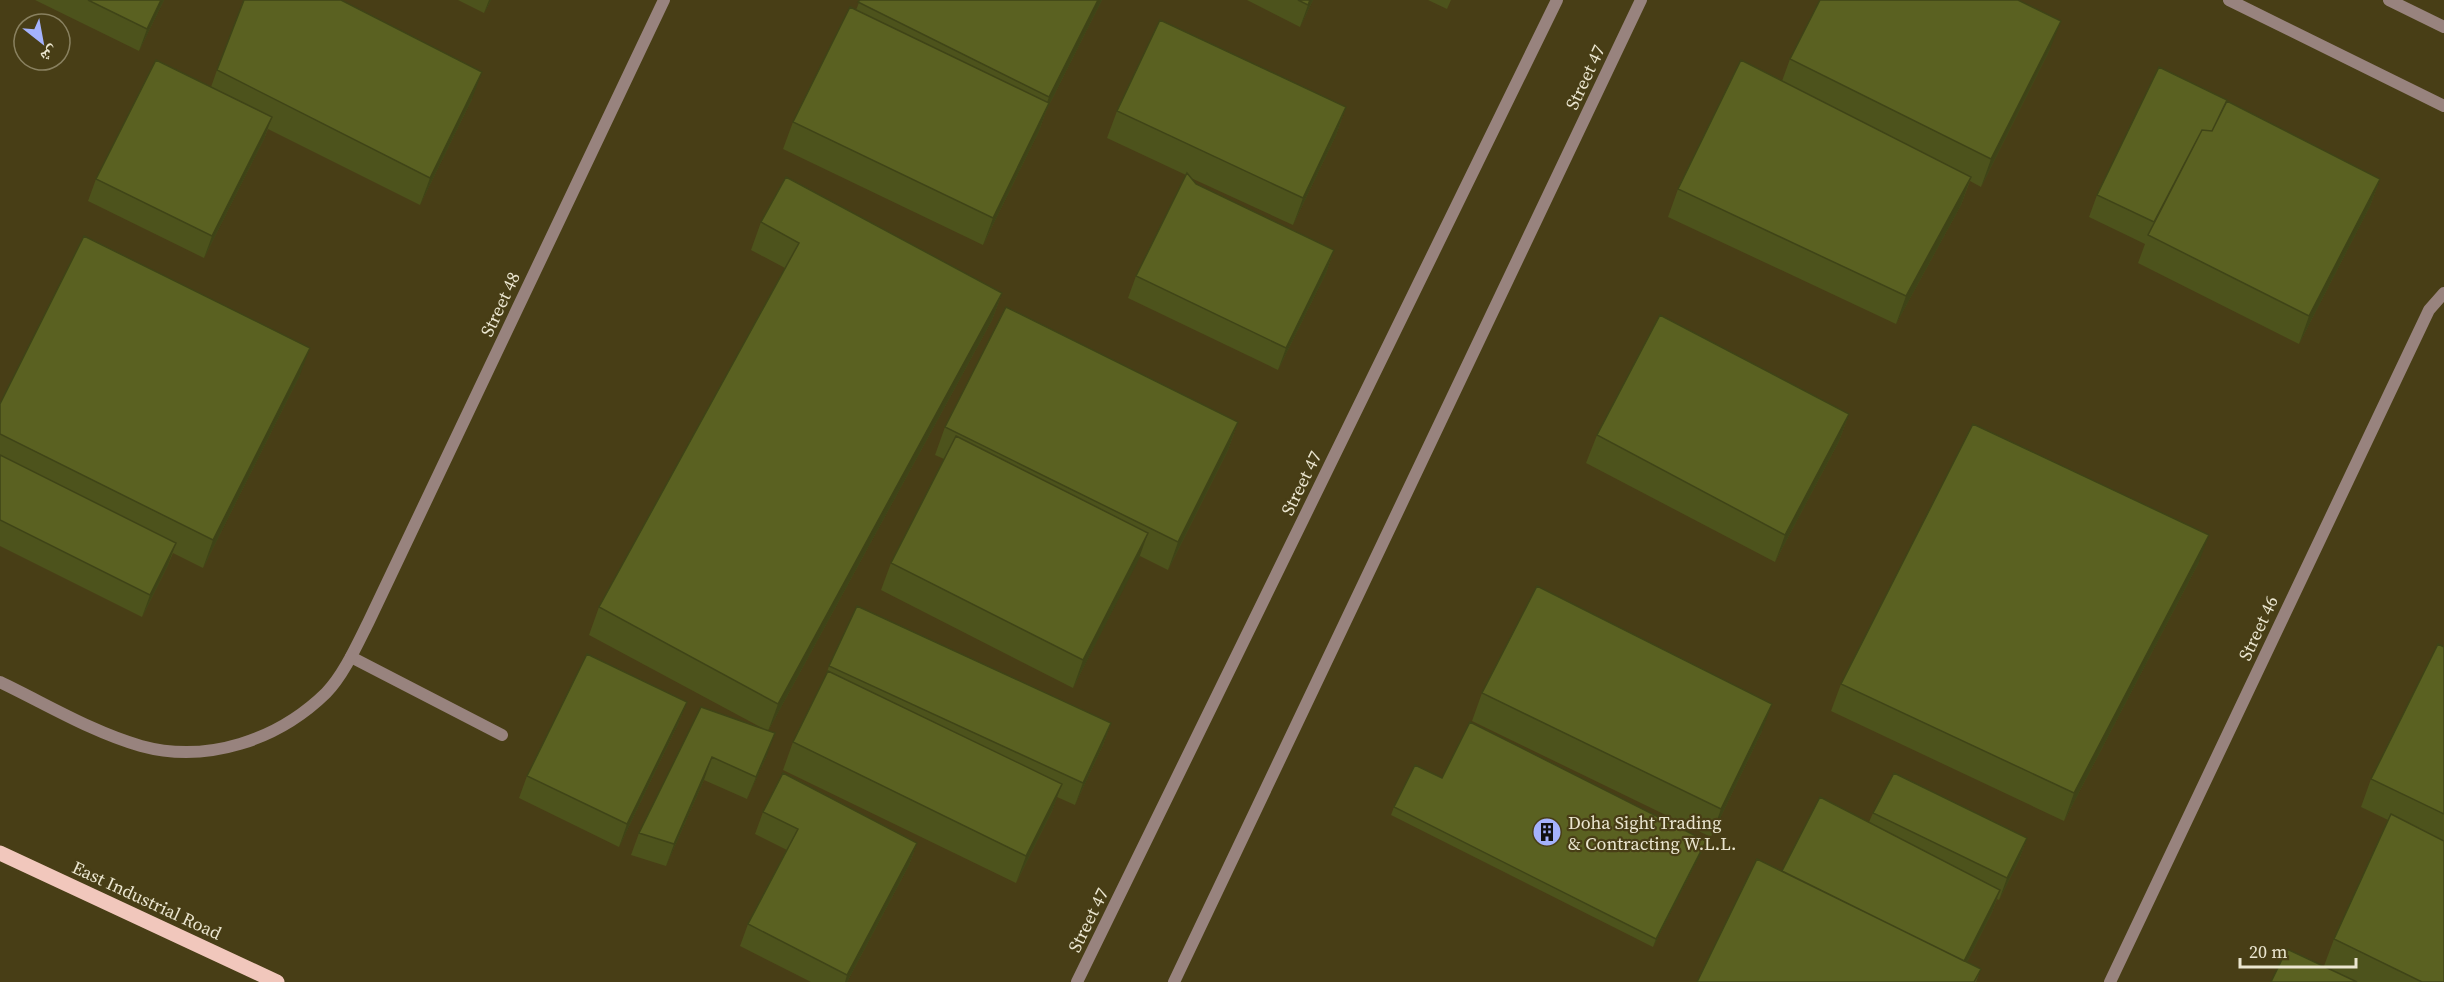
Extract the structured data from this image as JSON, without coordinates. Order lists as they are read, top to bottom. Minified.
{"streets":{"main road":["East Industrial Road"],"street":["Street 47","Street 48","Street 46"]},"places":{"building":["Doha Sight Trading & Contracting W.L.L."]},"scale_bar":"20 m","north":"bottom right"}
